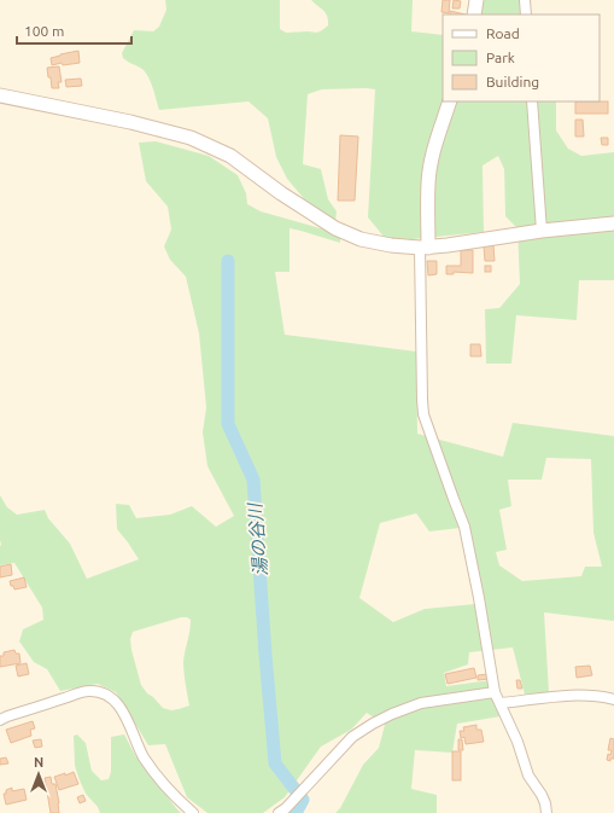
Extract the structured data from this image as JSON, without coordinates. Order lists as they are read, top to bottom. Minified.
{"water":["湯の谷川"],"legend":["Road","Park","Building"],"scale_bar":"100 m","north":"top"}
